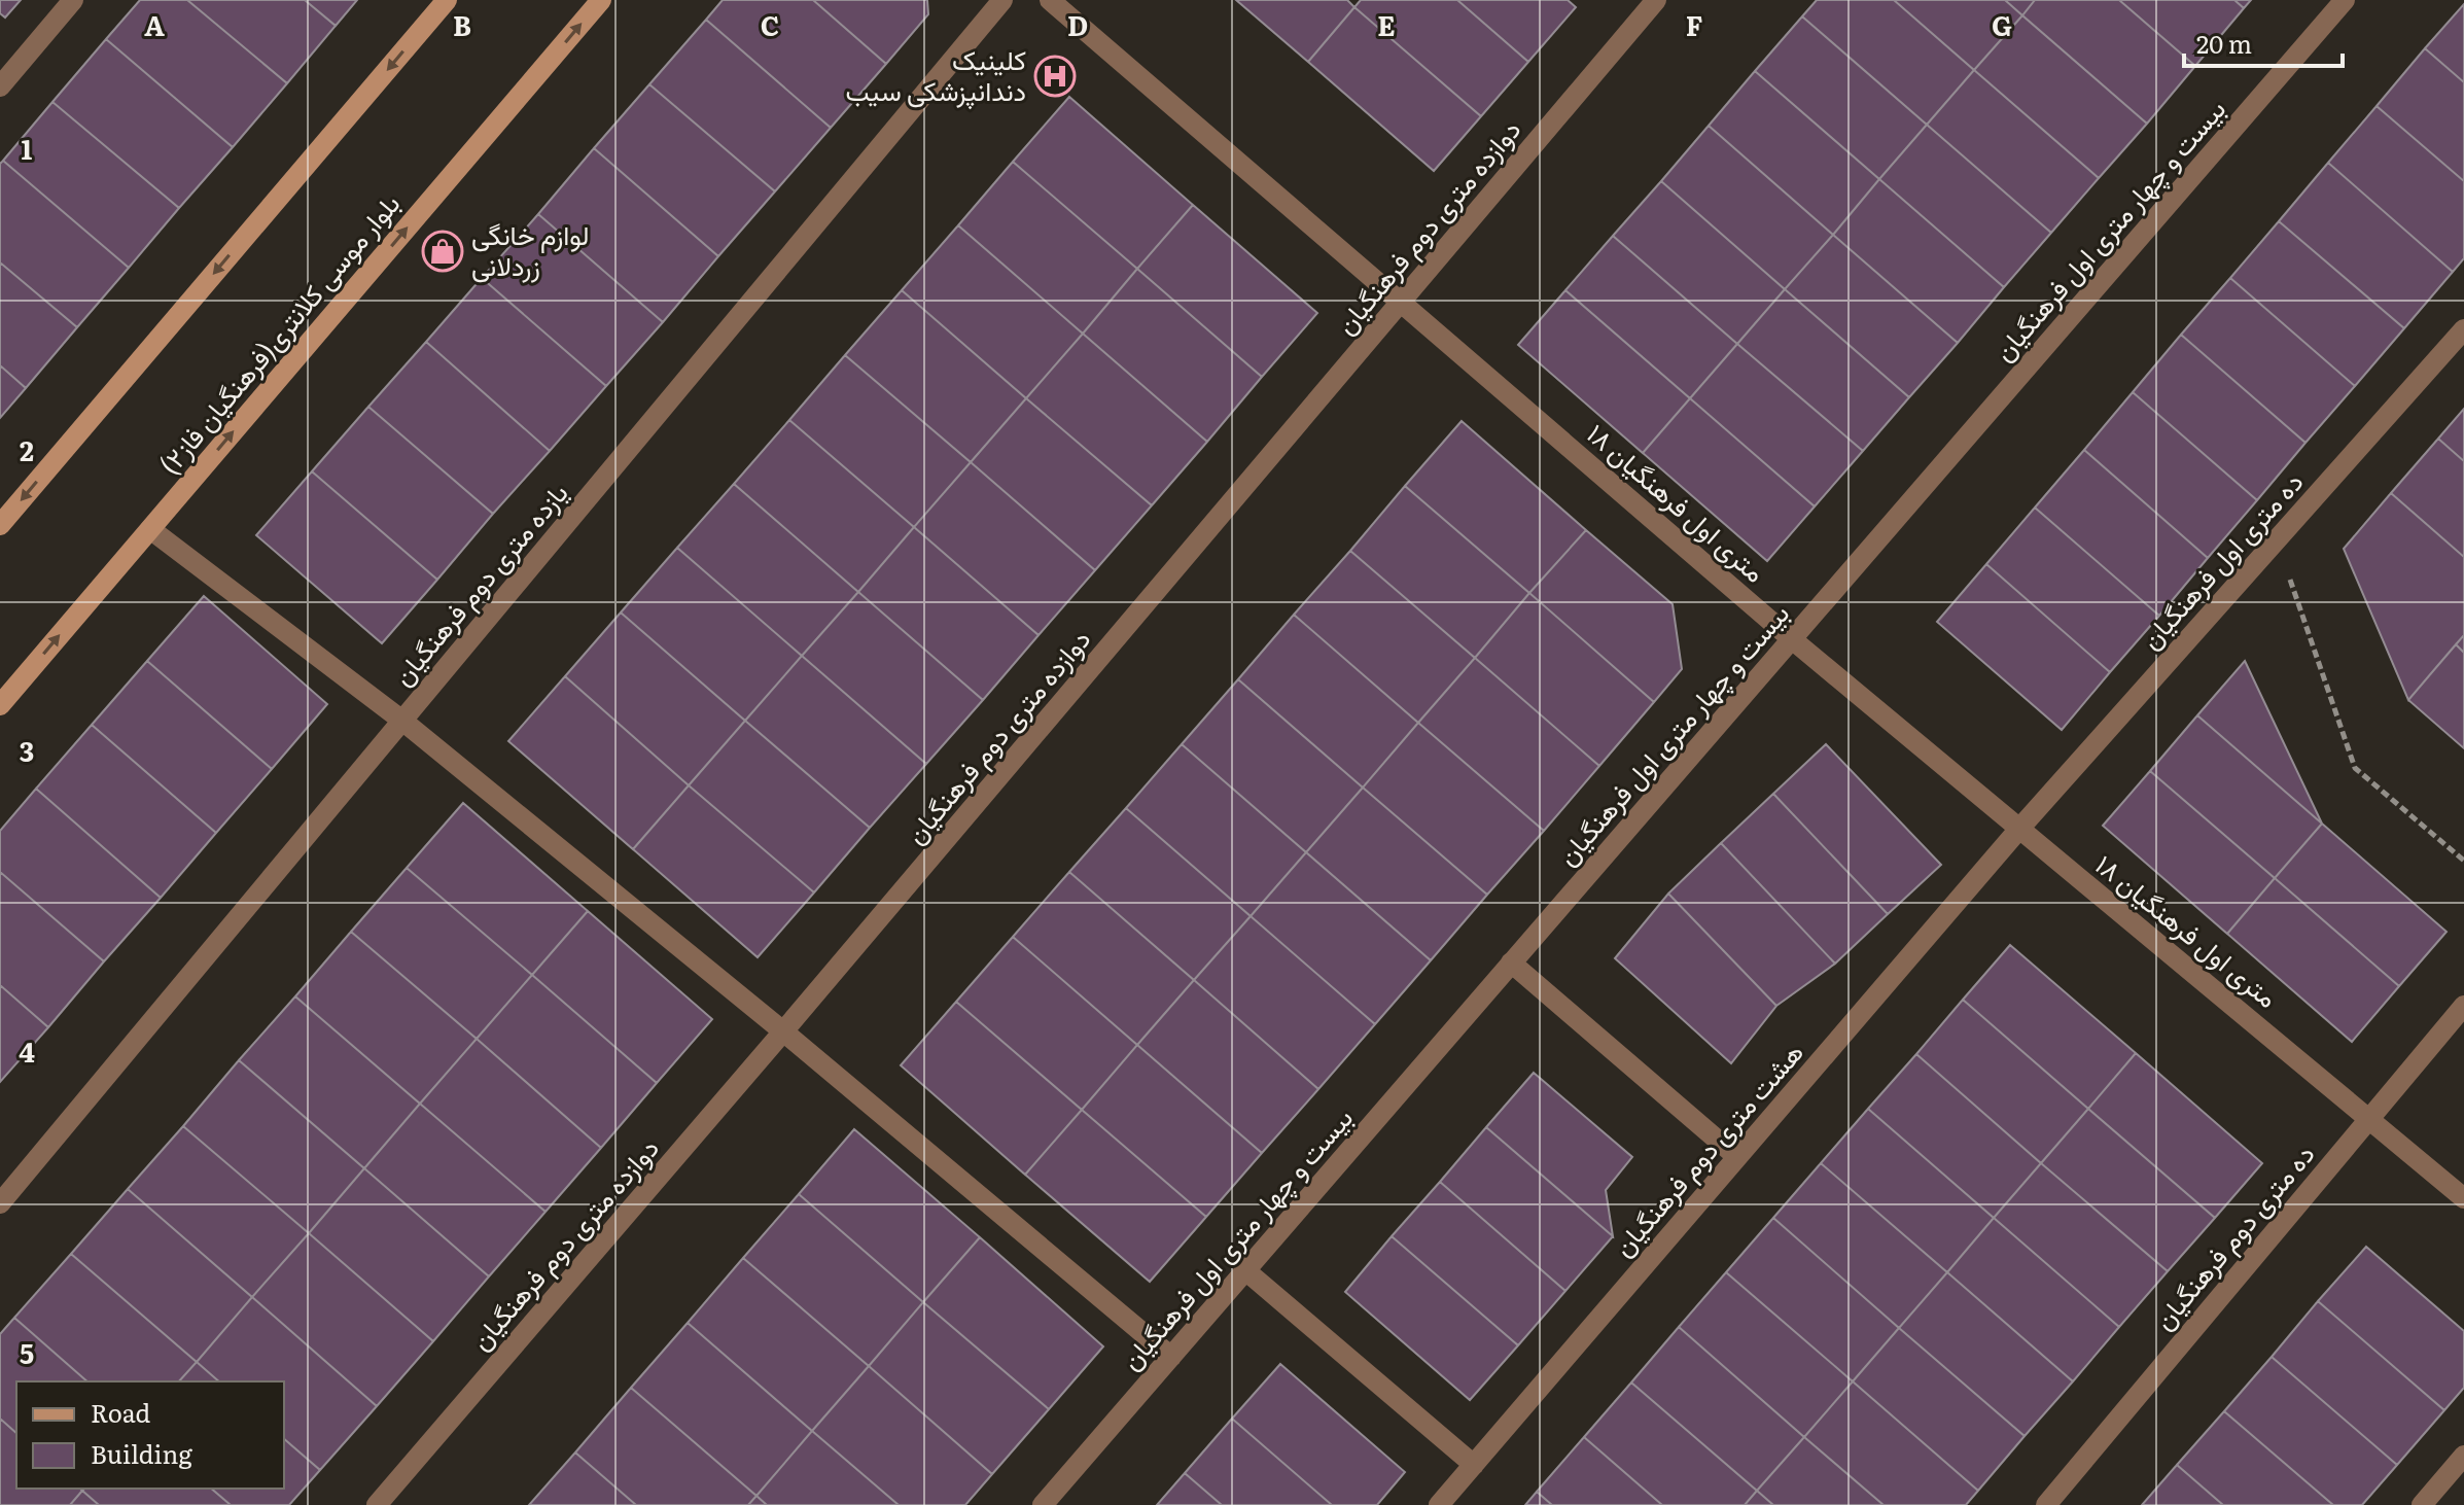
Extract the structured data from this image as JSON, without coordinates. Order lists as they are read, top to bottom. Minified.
{"streets":{"main road":["بلوار موسی کلانتری(فرهنگیان فاز۲)"],"street":["دوازده متری دوم فرهنگیان","بیست و چهار متری اول فرهنگیان","۱۸ متری اول فرهنگیان","ده متری اول فرهنگیان","یازده متری دوم فرهنگیان","هشت متری دوم فرهنگیان","ده متری دوم فرهنگیان"]},"crossings":[["دوازده متری دوم فرهنگیان","۱۸ متری اول فرهنگیان"],["بیست و چهار متری اول فرهنگیان","۱۸ متری اول فرهنگیان"],["۱۸ متری اول فرهنگیان","ده متری اول فرهنگیان"],["۱۸ متری اول فرهنگیان","هشت متری دوم فرهنگیان"],["۱۸ متری اول فرهنگیان","ده متری دوم فرهنگیان"],["ده متری اول فرهنگیان","هشت متری دوم فرهنگیان"]],"places":{"hospital":["کلینیک دندانپزشکی سیب"],"shop":["لوازم خانگی زردلانی"]},"legend":["Road","Building"],"scale_bar":"20 m","grid":{"columns":["A","B","C","D","E","F","G"],"rows":["1","2","3","4","5"]}}
